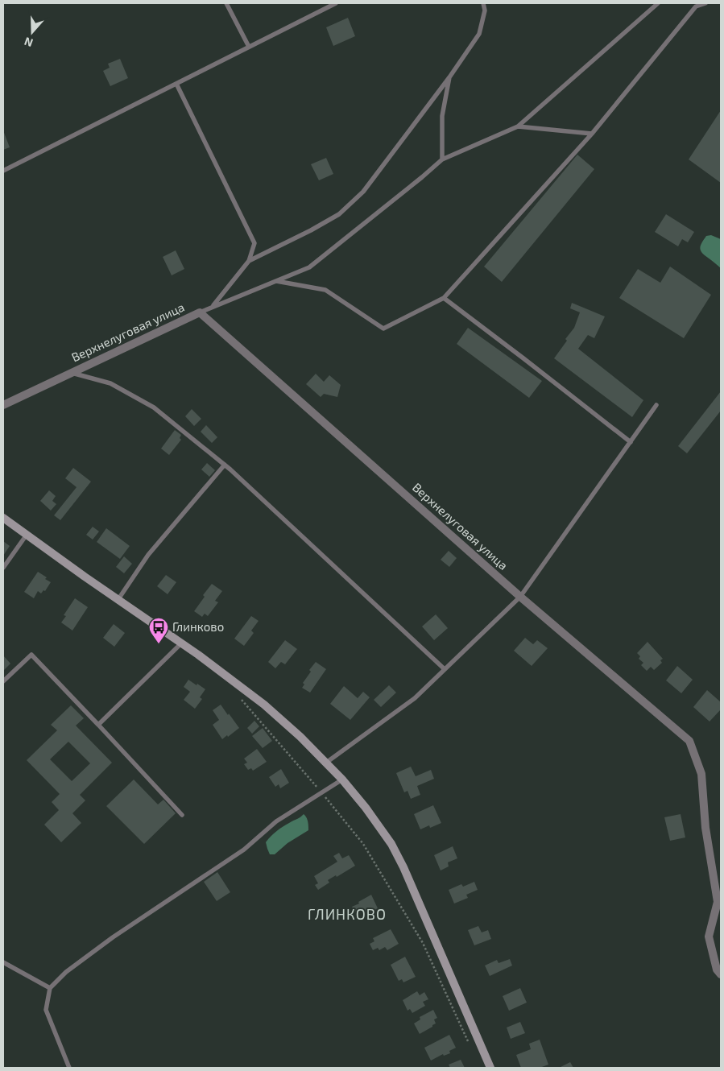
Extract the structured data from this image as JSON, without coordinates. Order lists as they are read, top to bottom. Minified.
{"streets":{"street":["Верхнелуговая улица"]},"districts":["ГЛИНКОВО"],"places":{"bus stop":["Глинково"]},"north":"bottom"}
